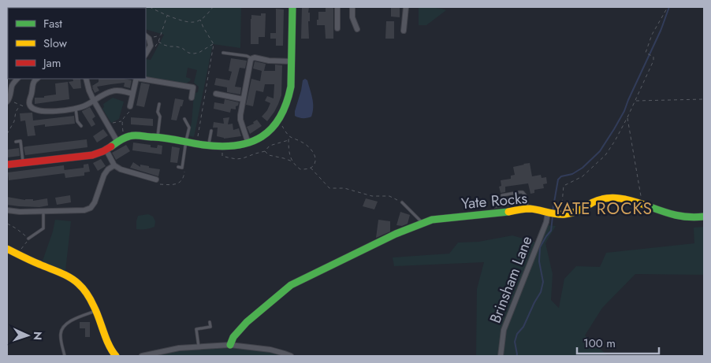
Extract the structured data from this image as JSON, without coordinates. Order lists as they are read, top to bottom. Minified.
{"streets":{"street":["Yate Rocks","Brinsham Lane"]},"crossings":[["Yate Rocks","Brinsham Lane"]],"districts":["YATE ROCKS"],"legend":["Fast","Slow","Jam"],"scale_bar":"100 m","north":"right"}
